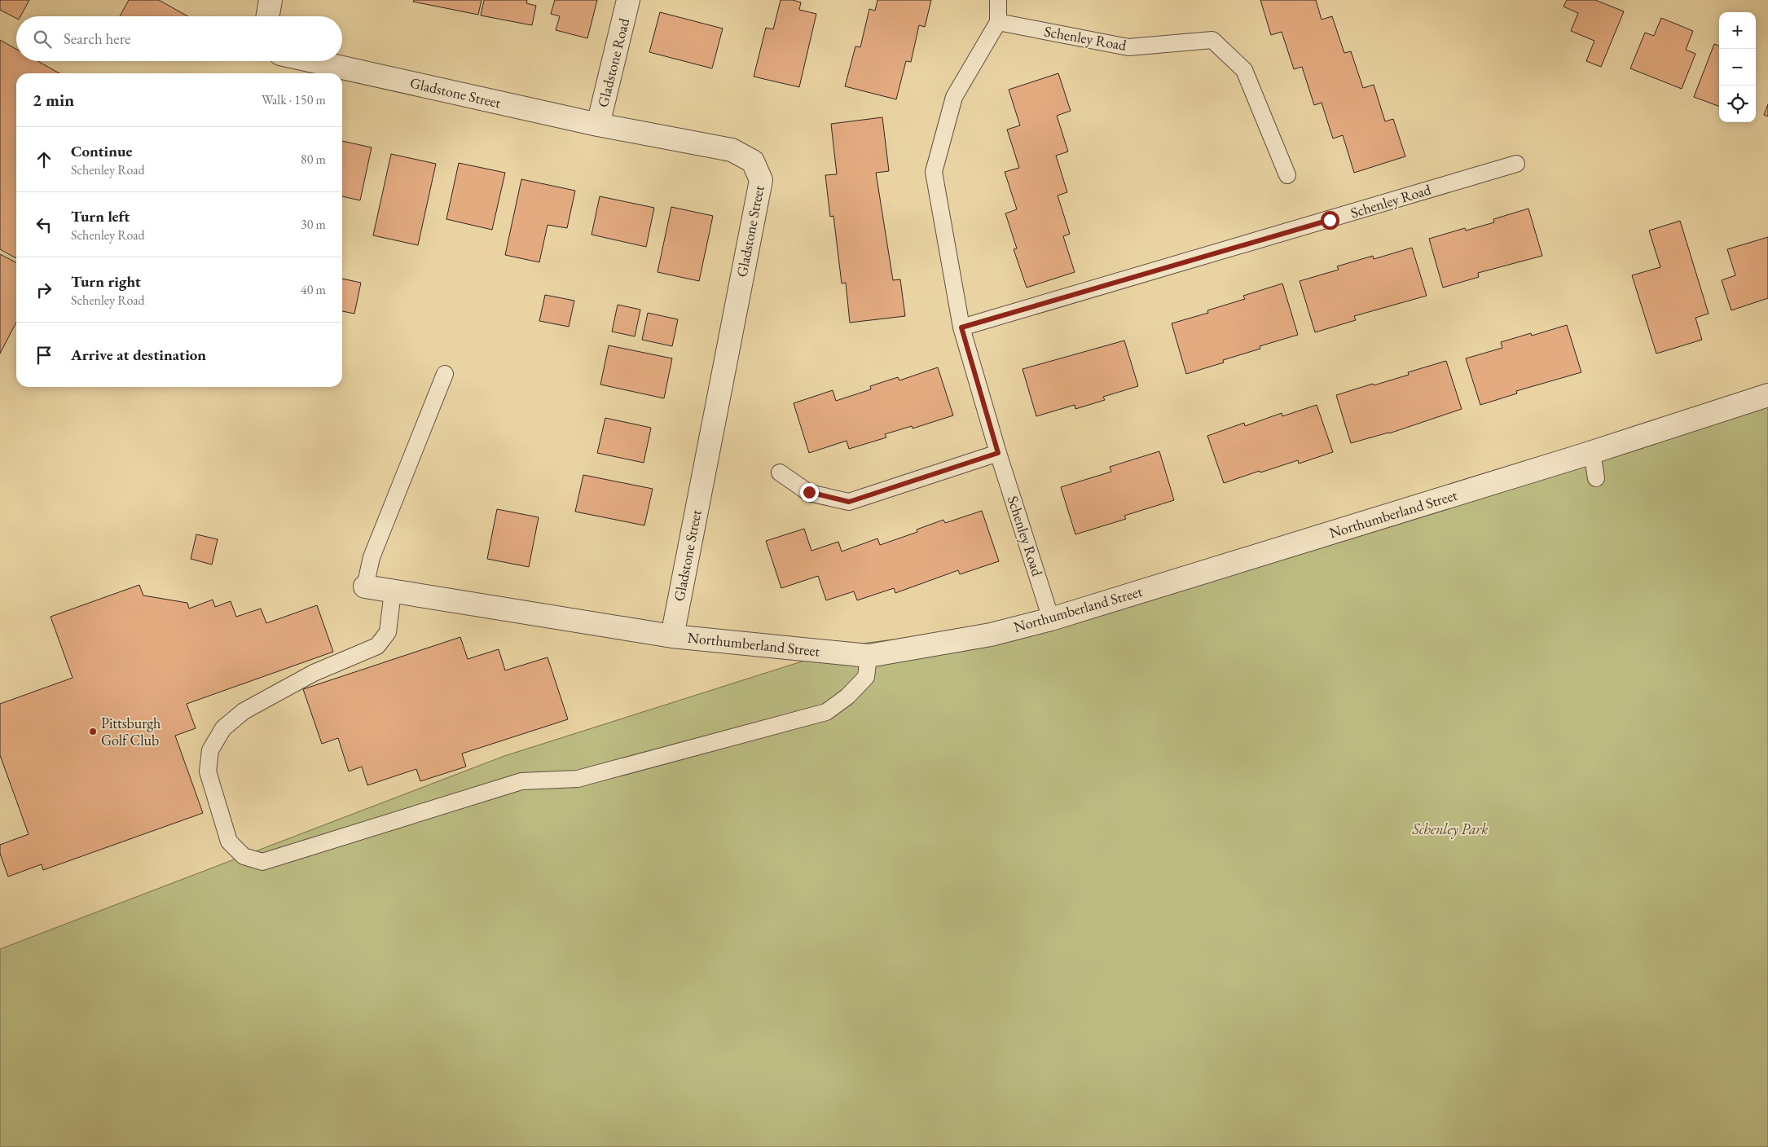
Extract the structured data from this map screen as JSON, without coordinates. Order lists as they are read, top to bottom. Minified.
{"streets":{"street":["Gladstone Road","Gladstone Street","Northumberland Street"],"lane":["Schenley Road"]},"crossings":[["Schenley Road","Northumberland Street"],["Gladstone Road","Gladstone Street"],["Gladstone Street","Northumberland Street"]],"parks":["Schenley Park"],"places":["Pittsburgh Golf Club"],"page":{"map_buttons":["+","−"],"search":"Search here","heading":["2 min","Walk · 150 m"],"list":[["Continue","Schenley Road","80 m"],["Turn left","Schenley Road","30 m"],["Turn right","Schenley Road","40 m"],"Arrive at destination"]}}
